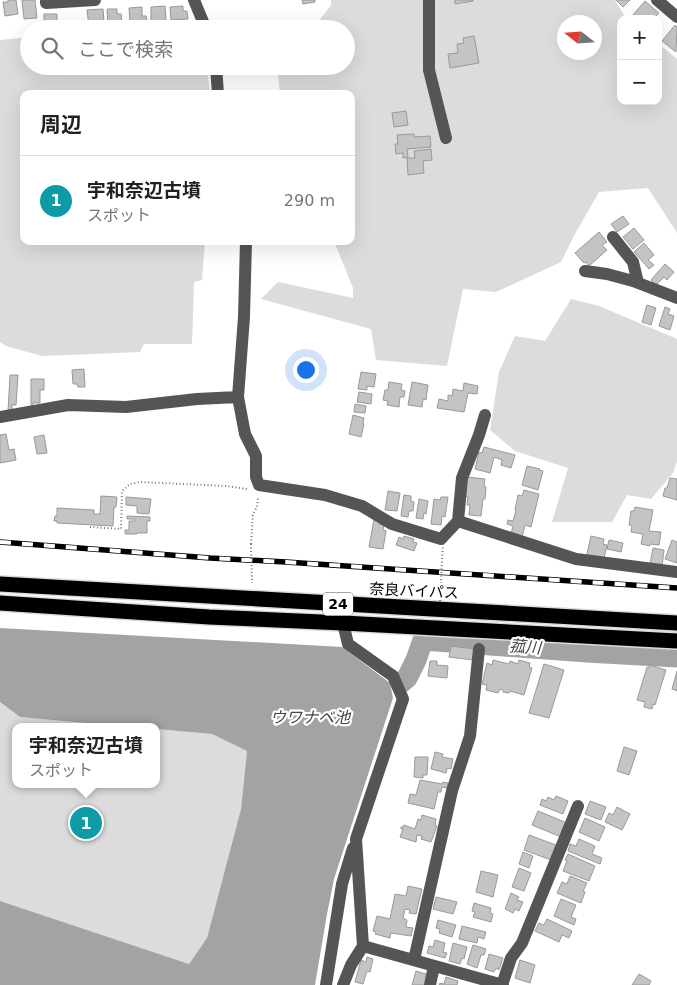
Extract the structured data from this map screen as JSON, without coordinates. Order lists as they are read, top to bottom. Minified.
{"streets":{"highway":["奈良バイパス","24"]},"water":["菰川","ウワナベ池"],"north":"left","page":{"map_buttons":["+","−"],"search":"ここで検索","heading":"周辺","list":[{"mark":"1","name":"宇和奈辺古墳","note":"スポット","value":"290 m"}],"popup":["宇和奈辺古墳","スポット"],"pins":"1"}}
